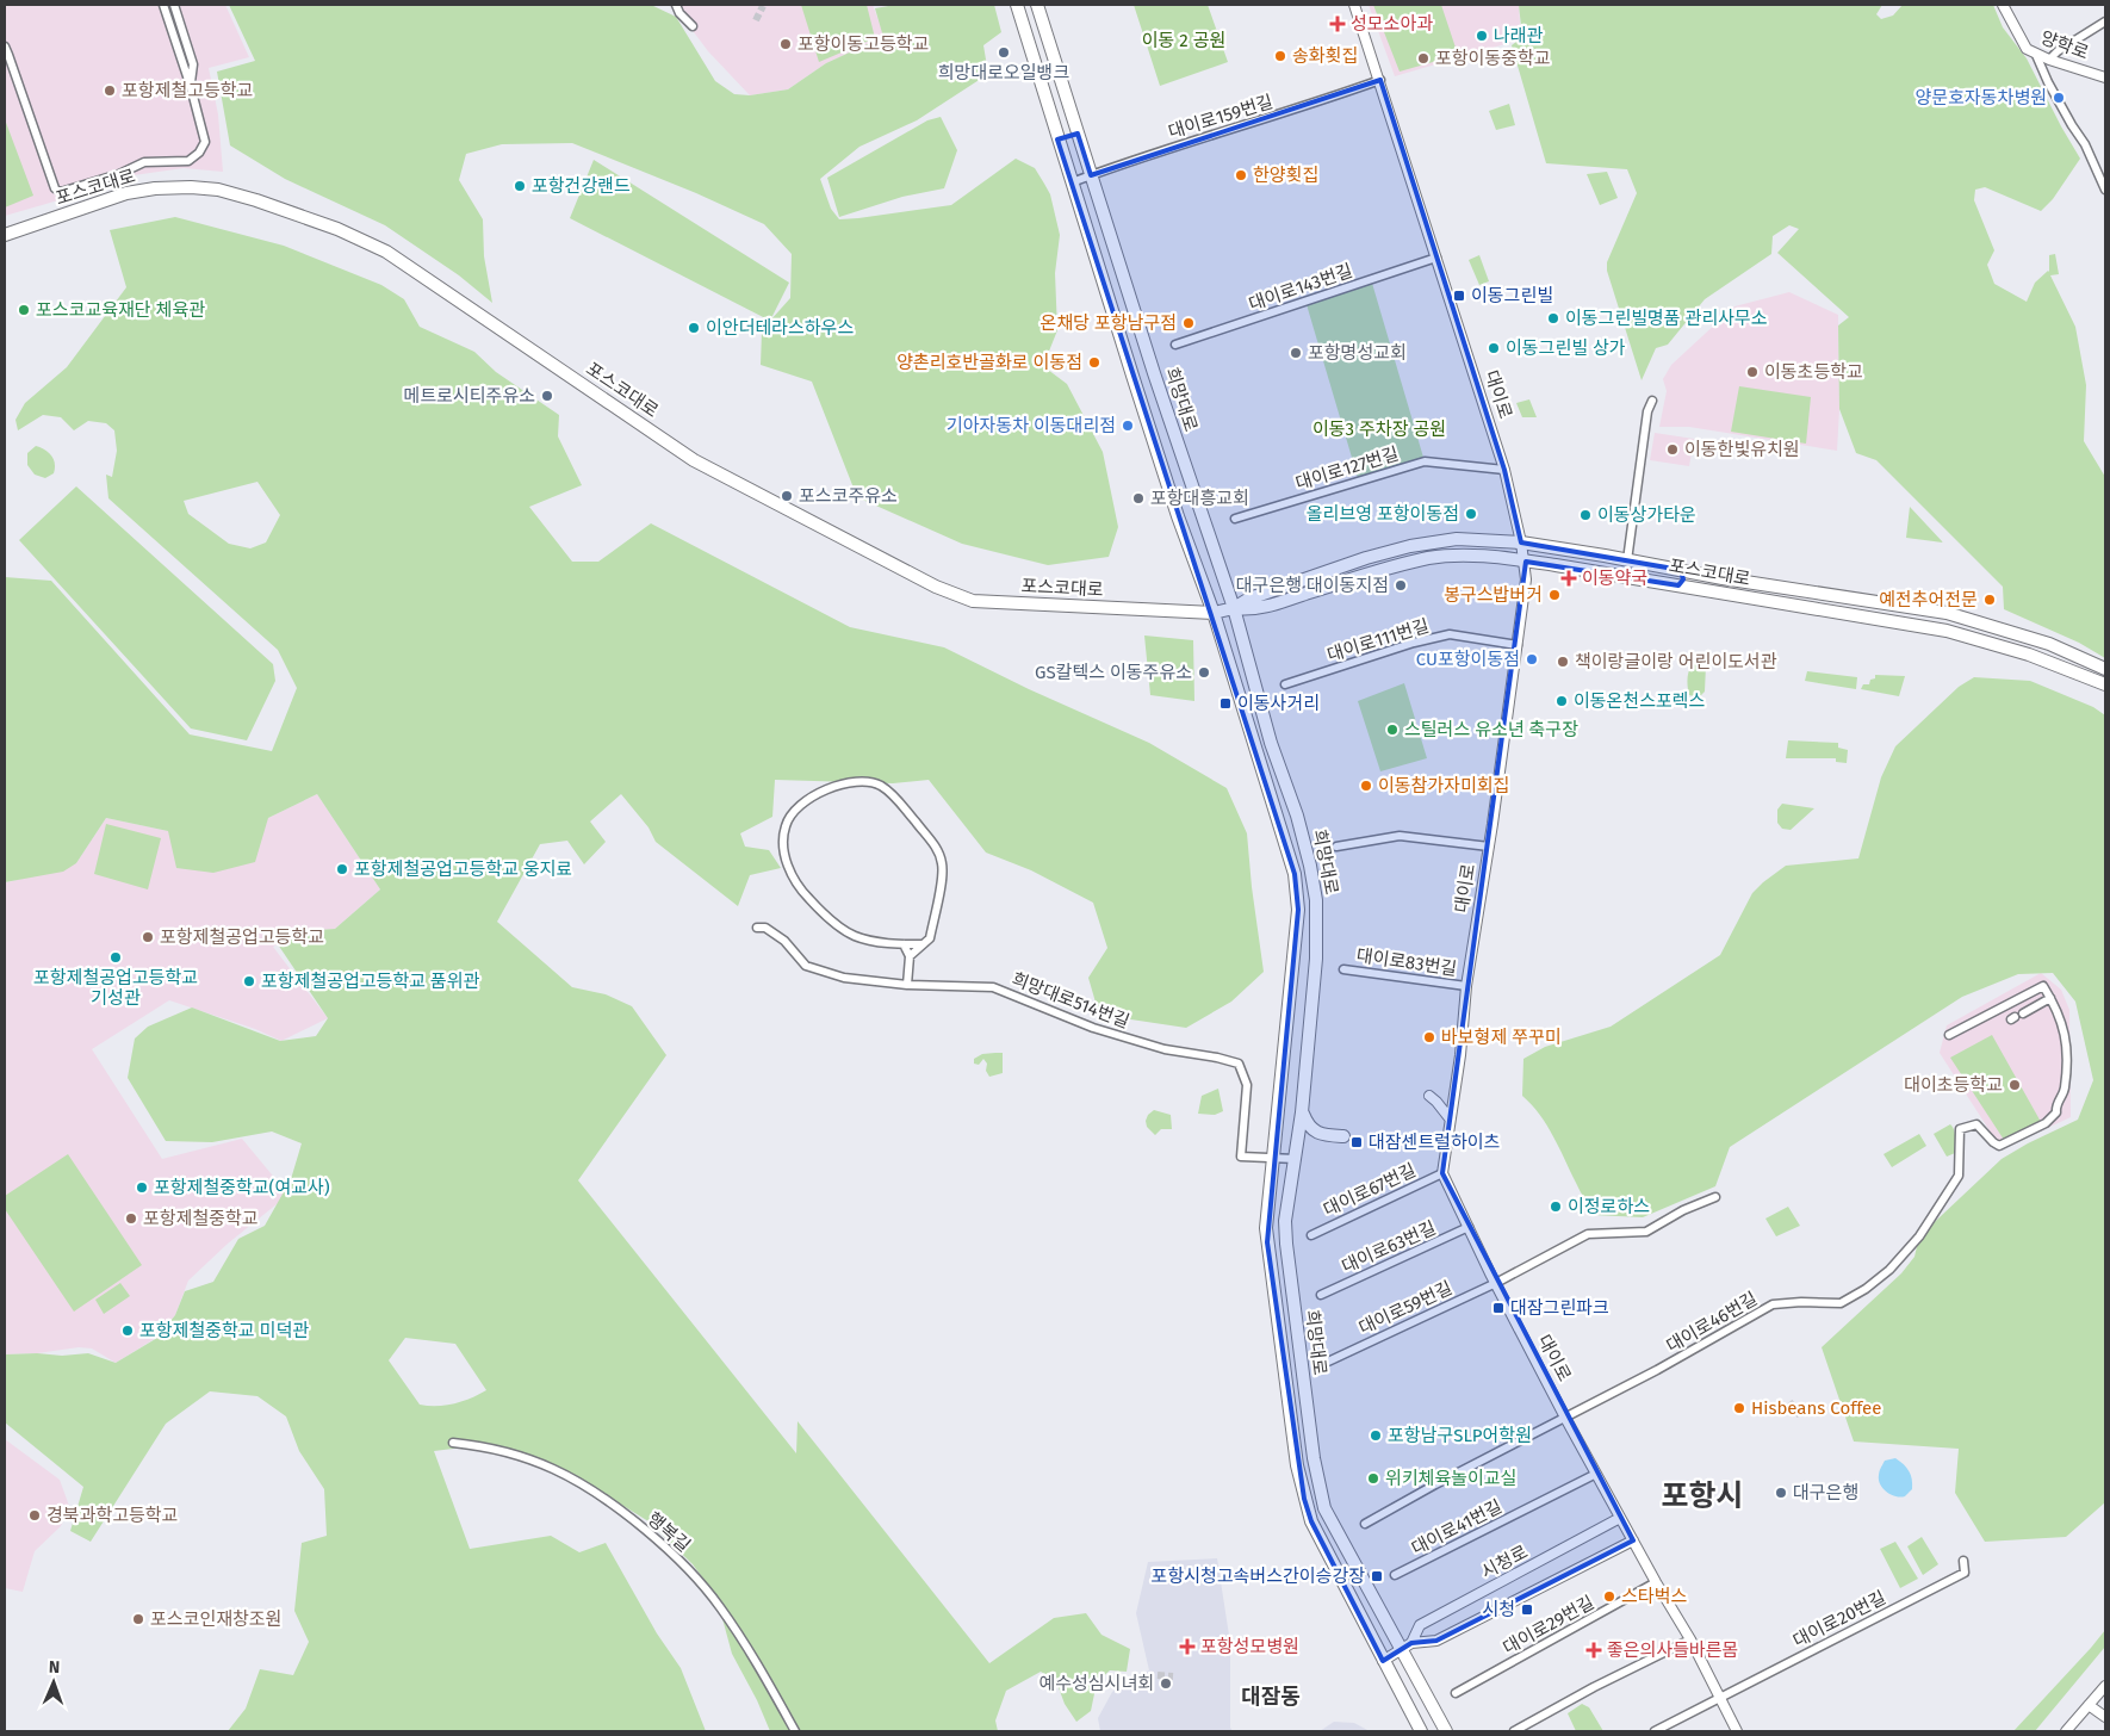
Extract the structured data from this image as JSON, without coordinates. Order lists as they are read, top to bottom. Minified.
{"streets":{"main road":["포스코대로","희망대로"],"street":["양학로","대이로159번길","대이로143번길","대이로","대이로127번길","대이로111번길","대이로83번길","희망대로514번길","대이로67번길","대이로63번길","대이로59번길","대이로46번길","대이로41번길","행복길","시청로","대이로20번길","대이로29번길"]},"crossings":[["대이로159번길","대이로"],["대이로159번길","희망대로"],["포스코대로","대이로"],["포스코대로","희망대로"],["대이로143번길","대이로"],["대이로","대이로127번길"],["대이로","대이로111번길"],["대이로","대이로83번길"],["대이로","대이로67번길"],["대이로","대이로63번길"],["대이로","대이로59번길"],["대이로","대이로46번길"],["대이로","대이로41번길"],["대이로","시청로"],["대이로","대이로20번길"],["대이로","대이로29번길"],["희망대로","희망대로514번길"],["희망대로","시청로"]],"districts":["포항시","대잠동"],"parks":["이동 2 공원","이동3 주차장 공원"],"places":{"health":["성모소아과","이동약국","포항성모병원","좋은의사들바른몸"],"other":["나래관","포항이동고등학교","희망대로오일뱅크","송화횟집","포항이동중학교","포항제철고등학교","양문호자동차병원","한양횟집","포항건강랜드","포스코교육재단 체육관","이동그린빌명품 관리사무소","온채당 포항남구점","이안더테라스하우스","이동그린빌 상가","포항명성교회","양촌리호반골화로 이동점","이동초등학교","메트로시티주유소","기아자동차 이동대리점","이동한빛유치원","포스코주유소","포항대흥교회","올리브영 포항이동점","이동상가타운","대구은행 대이동지점","봉구스밥버거","예전추어전문","CU포항이동점","책이랑글이랑 어린이도서관","GS칼텍스 이동주유소","이동온천스포렉스","스틸러스 유소년 축구장","이동참가자미회집","포항제철공업고등학교 웅지료","포항제철공업고등학교","포항제철공업고등학교 기성관","포항제철공업고등학교 품위관","바보형제 쭈꾸미","대이초등학교","포항제철중학교(여교사)","이정로하스","포항제철중학교","포항제철중학교 미덕관","Hisbeans Coffee","포항남구SLP어학원","위키체육놀이교실","대구은행","경북과학고등학교","스타벅스","포스코인재창조원","예수성심시녀회"],"transit":["이동그린빌","이동사거리","대잠센트럴하이츠","대잠그린파크","포항시청고속버스간이승강장","시청"]},"north":"top"}
